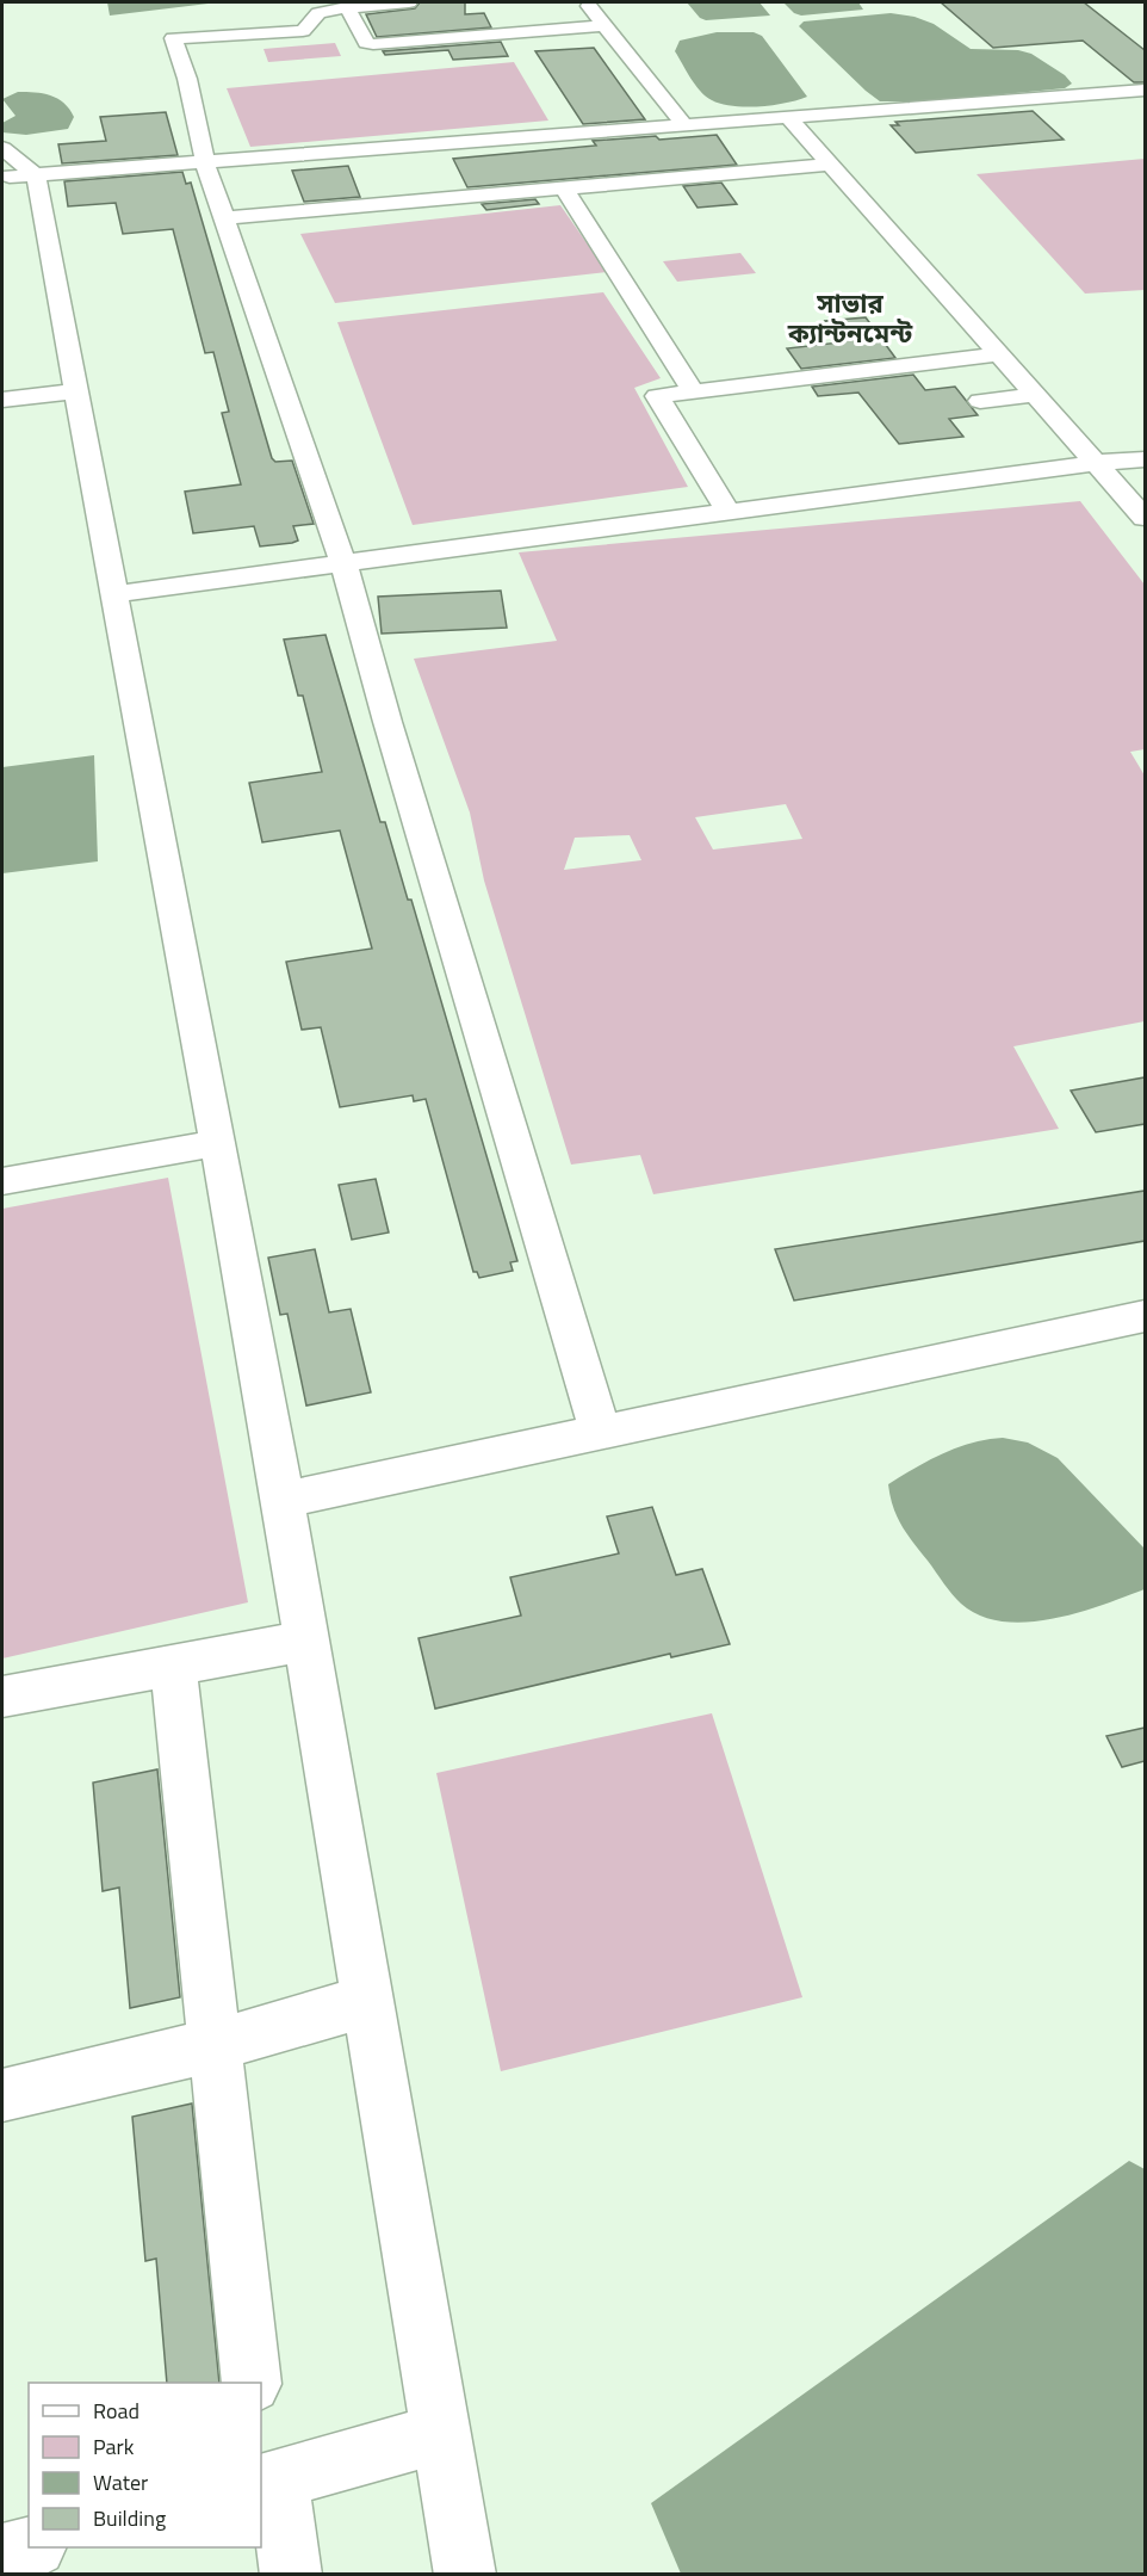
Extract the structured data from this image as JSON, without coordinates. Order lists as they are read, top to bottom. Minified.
{"districts":["সাভার ক্যান্টনমেন্ট"],"legend":["Road","Park","Water","Building"]}
